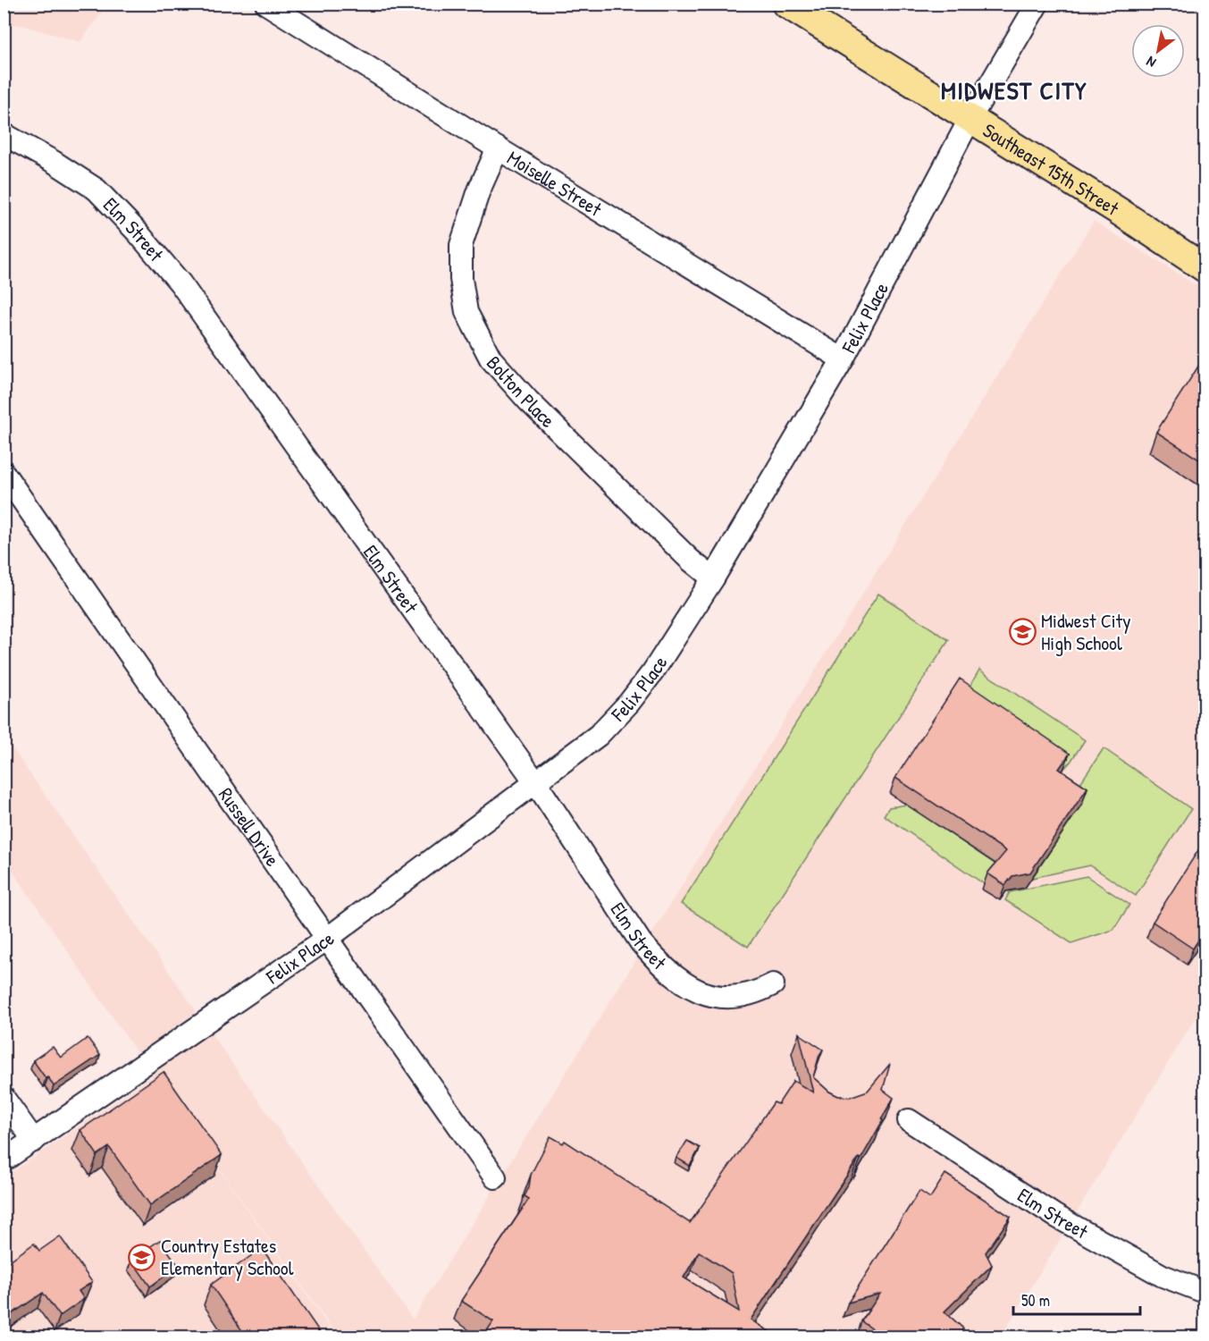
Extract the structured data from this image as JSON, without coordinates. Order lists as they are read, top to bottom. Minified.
{"streets":{"main road":["Southeast 15th Street"],"street":["Moiselle Street","Elm Street","Felix Place","Bolton Place","Russell Drive"]},"crossings":[["Southeast 15th Street","Felix Place"],["Moiselle Street","Felix Place"],["Moiselle Street","Bolton Place"],["Elm Street","Felix Place"],["Felix Place","Bolton Place"],["Felix Place","Russell Drive"]],"districts":["MIDWEST CITY"],"places":{"school or university":["Midwest City High School","Country Estates Elementary School"]},"scale_bar":"50 m","north":"bottom left"}
